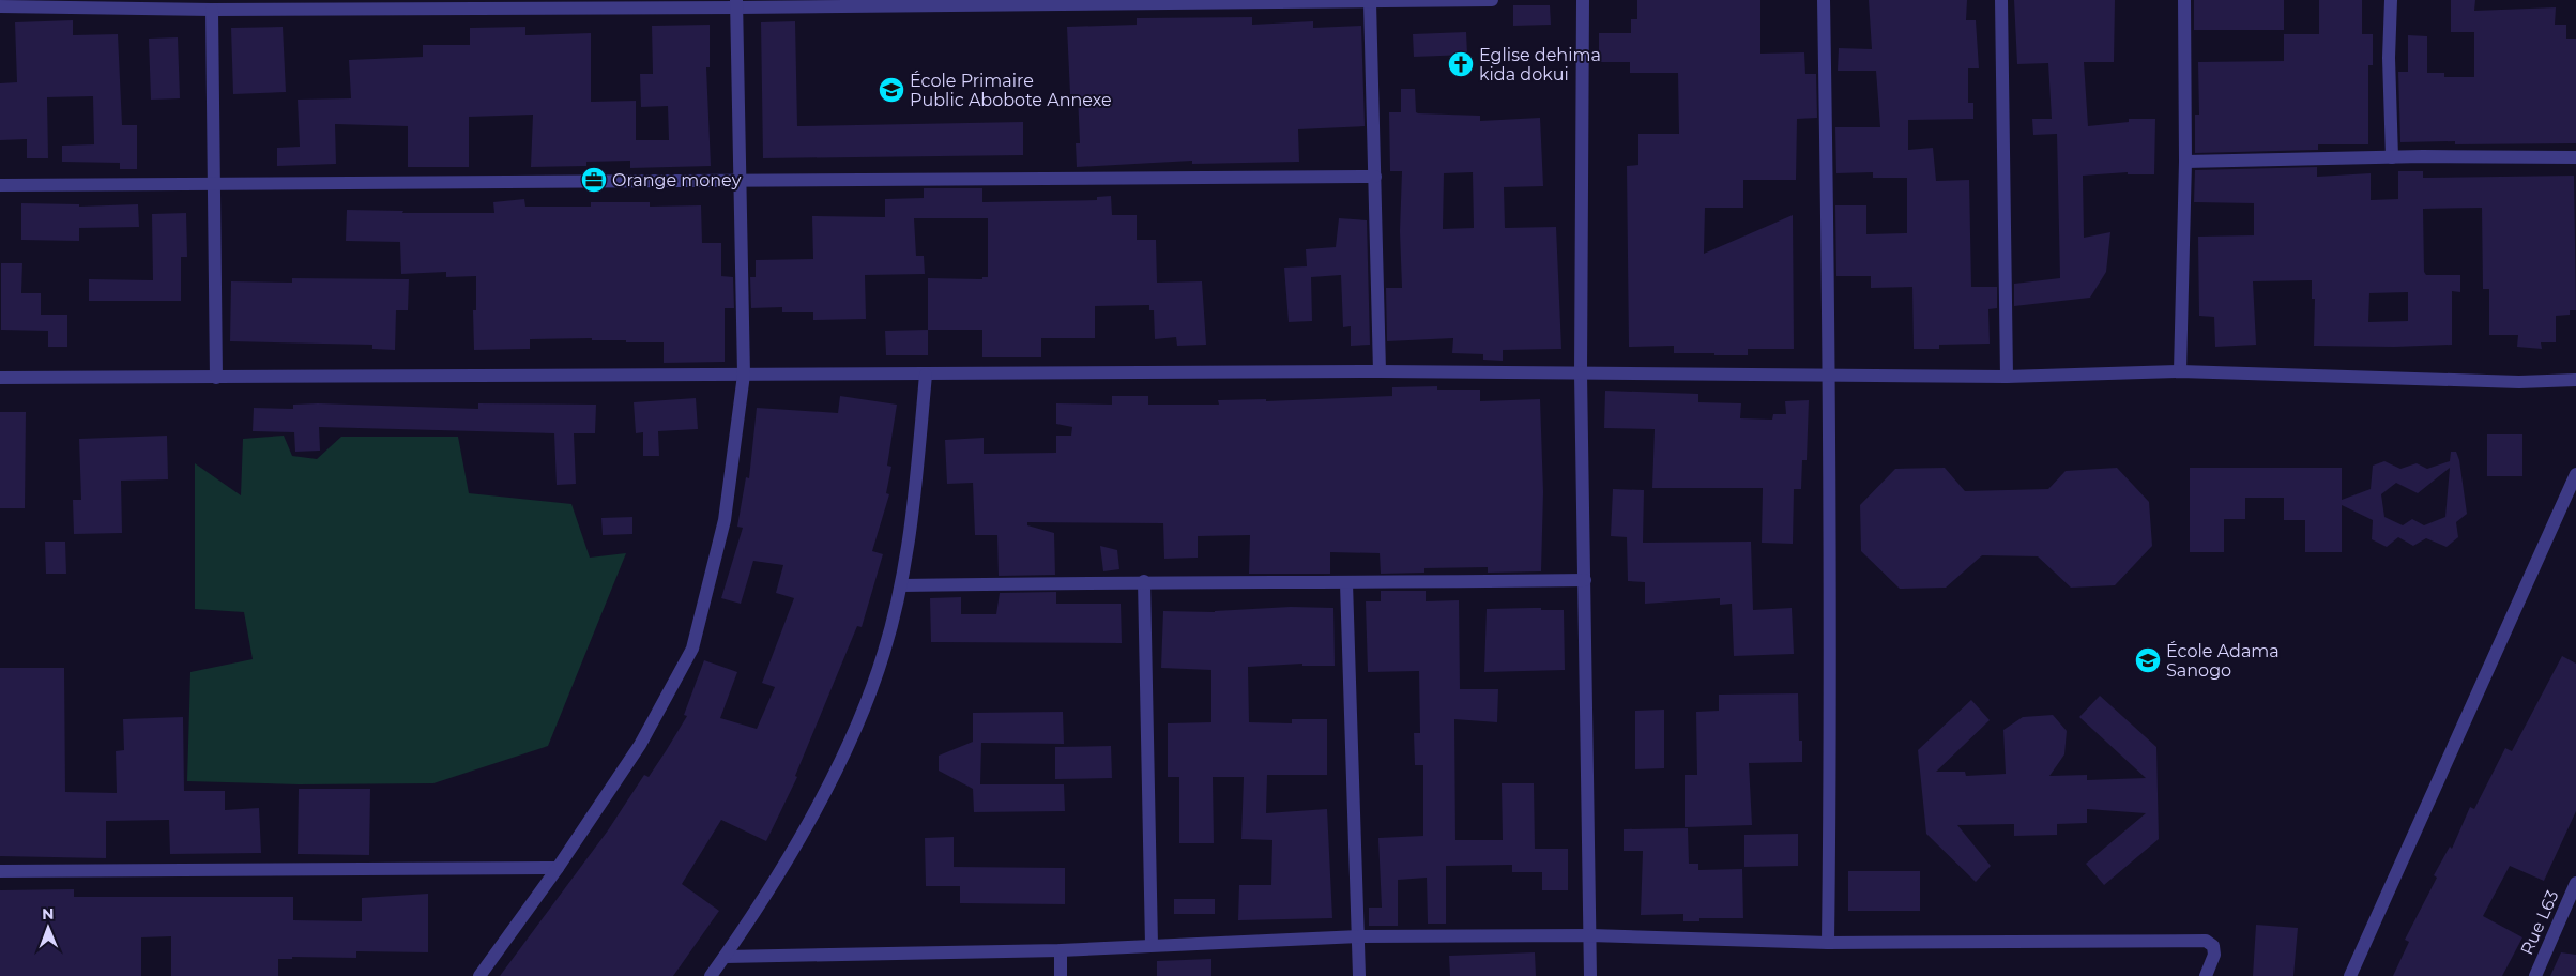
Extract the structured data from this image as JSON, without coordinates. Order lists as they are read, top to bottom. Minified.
{"streets":{"street":["Rue L63"]},"places":{"church":["Eglise dehima kida dokui"],"school or university":["École Primaire Public Abobote Annexe","École Adama Sanogo"],"office":["Orange money"]},"north":"top"}
